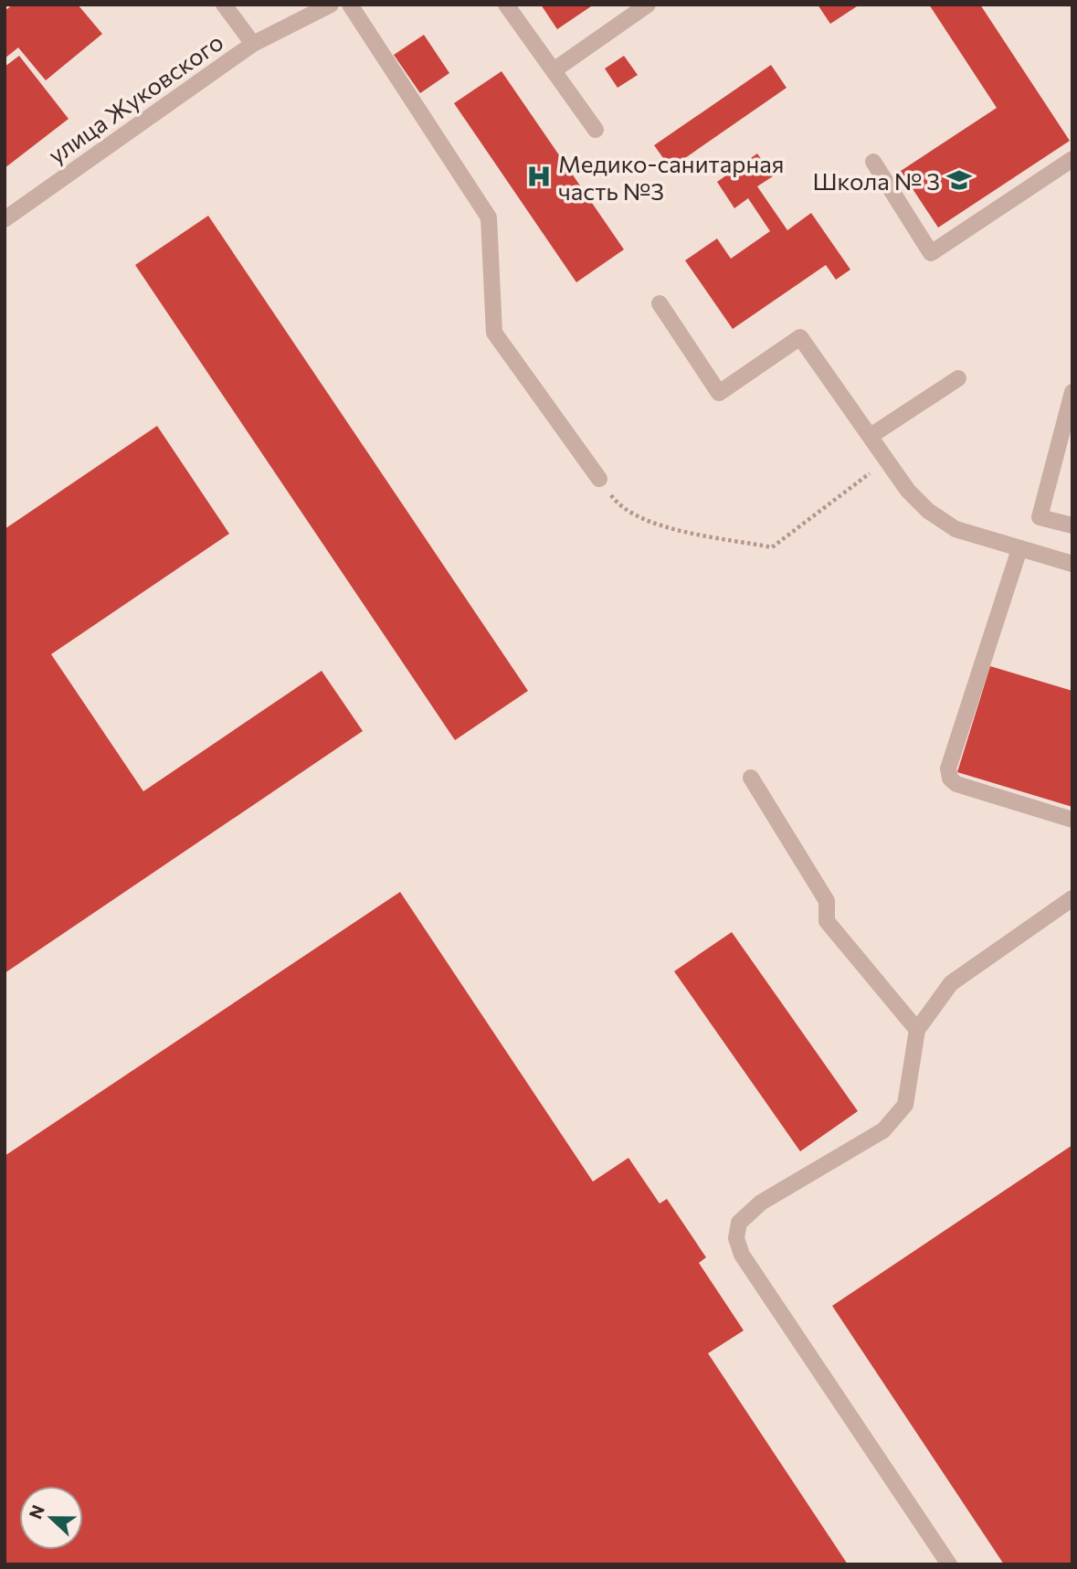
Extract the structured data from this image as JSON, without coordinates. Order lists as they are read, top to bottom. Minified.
{"streets":{"street":["улица Жуковского"]},"places":{"hospital":["Медико-санитарная часть №3"],"school or university":["Школа № 3"]},"north":"left"}
